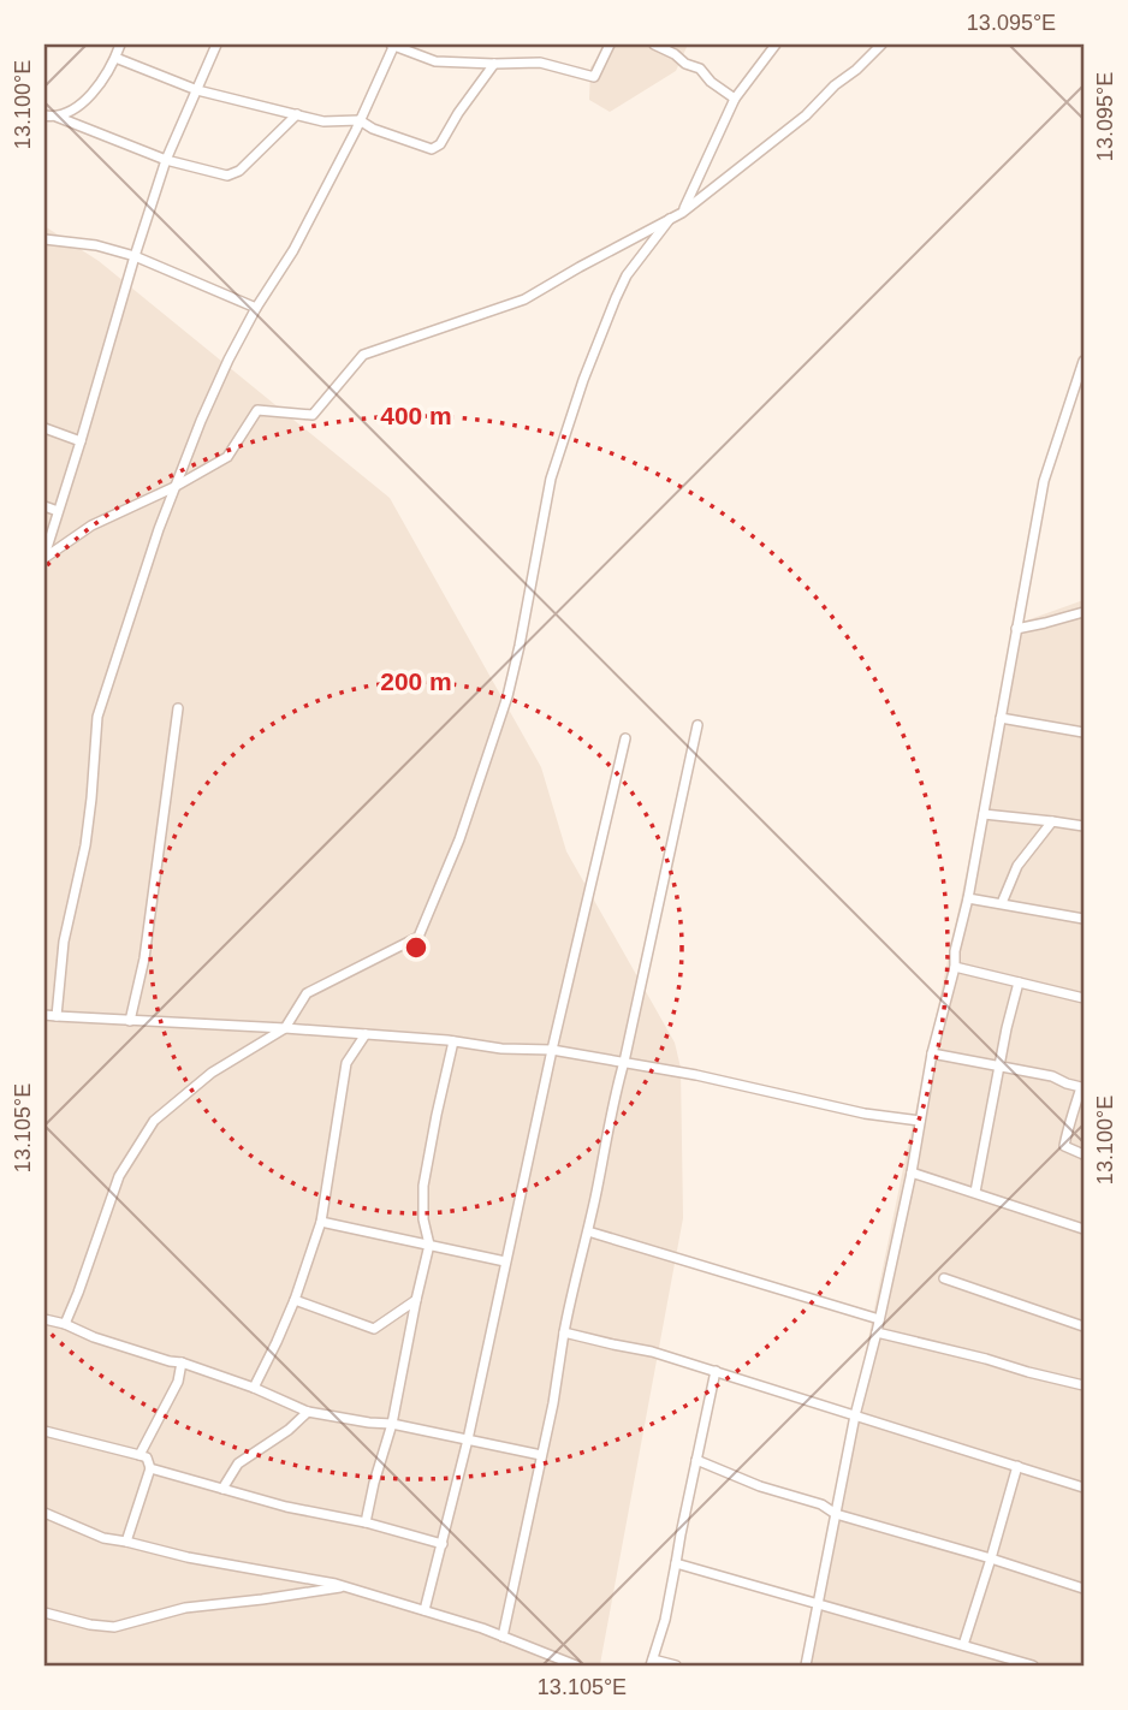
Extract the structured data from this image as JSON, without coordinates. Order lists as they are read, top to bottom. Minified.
{"coordinates":["13.095°E","13.100°E","13.105°E"],"rings":["400 m","200 m"]}
